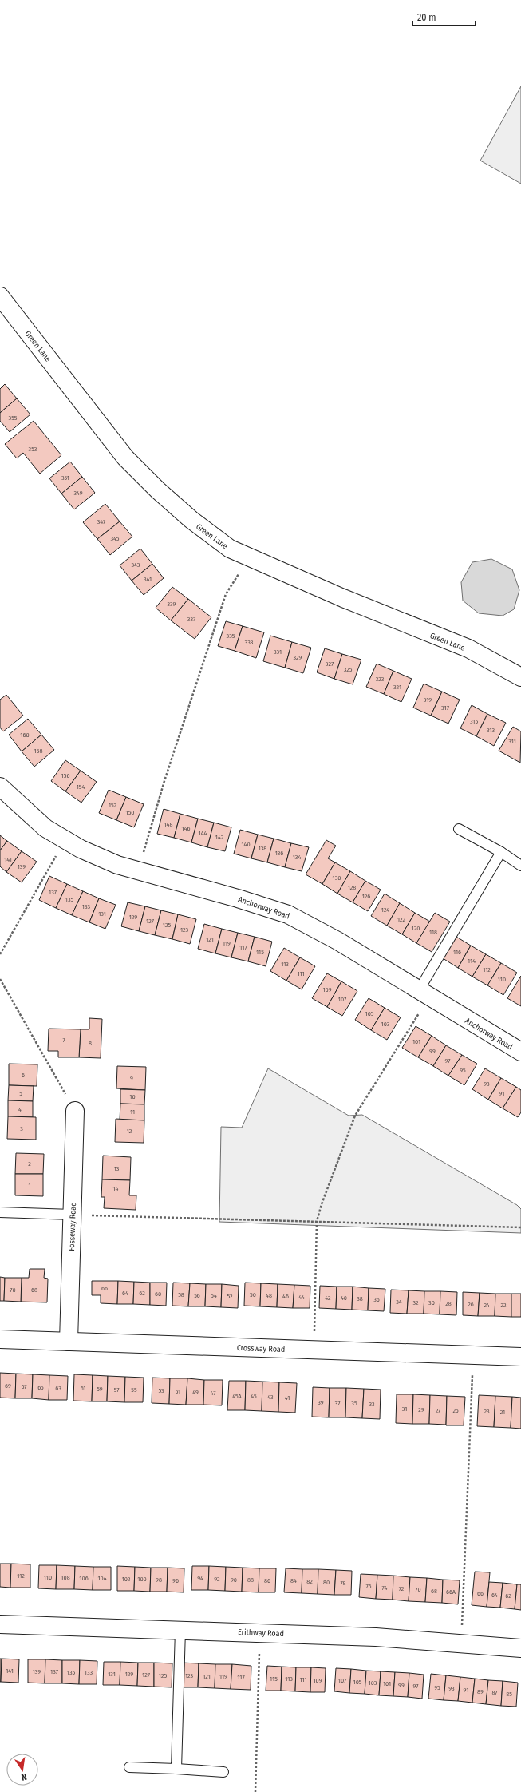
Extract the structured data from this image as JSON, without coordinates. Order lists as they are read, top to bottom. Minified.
{"streets":{"street":["Green Lane","Anchorway Road","Fosseway Road","Crossway Road","Erithway Road"]},"crossings":[["Fosseway Road","Crossway Road"]],"house_numbers":["355","353","351","349","347","345","343","341","339","337","335","333","331","329","327","325","323","321","319","317","315","313","160","311","158","156","154","152","150","148","146","144","142","140","138","136","134","141","139","130","128","137","126","135","133","124","131","129","122","127","125","120","123","118","121","119","117","115","116","114","113","112","111","110","109","107","105","103","7","101","8","99","97","95","6","9","93","5","91","10","4","11","3","12","2","13","1","14","66","70","68","64","62","60","58","50","56","54","48","52","46","44","42","40","38","36","34","32","30","28","26","24","22","69","67","65","63","61","59","57","55","53","51","49","47","45A","45","43","41","39","37","35","33","31","29","27","25","23","21","112","110","108","106","104","94","102","100","92","98","90","88","96","86","84","82","80","78","76","74","72","70","68","66A","66","64","62","141","139","137","135","133","131","129","127","125","123","121","119","117","115","113","111","109","107","105","103","101","99","97","95","93","91","89","87","85"],"scale_bar":"20 m","north":"bottom"}
